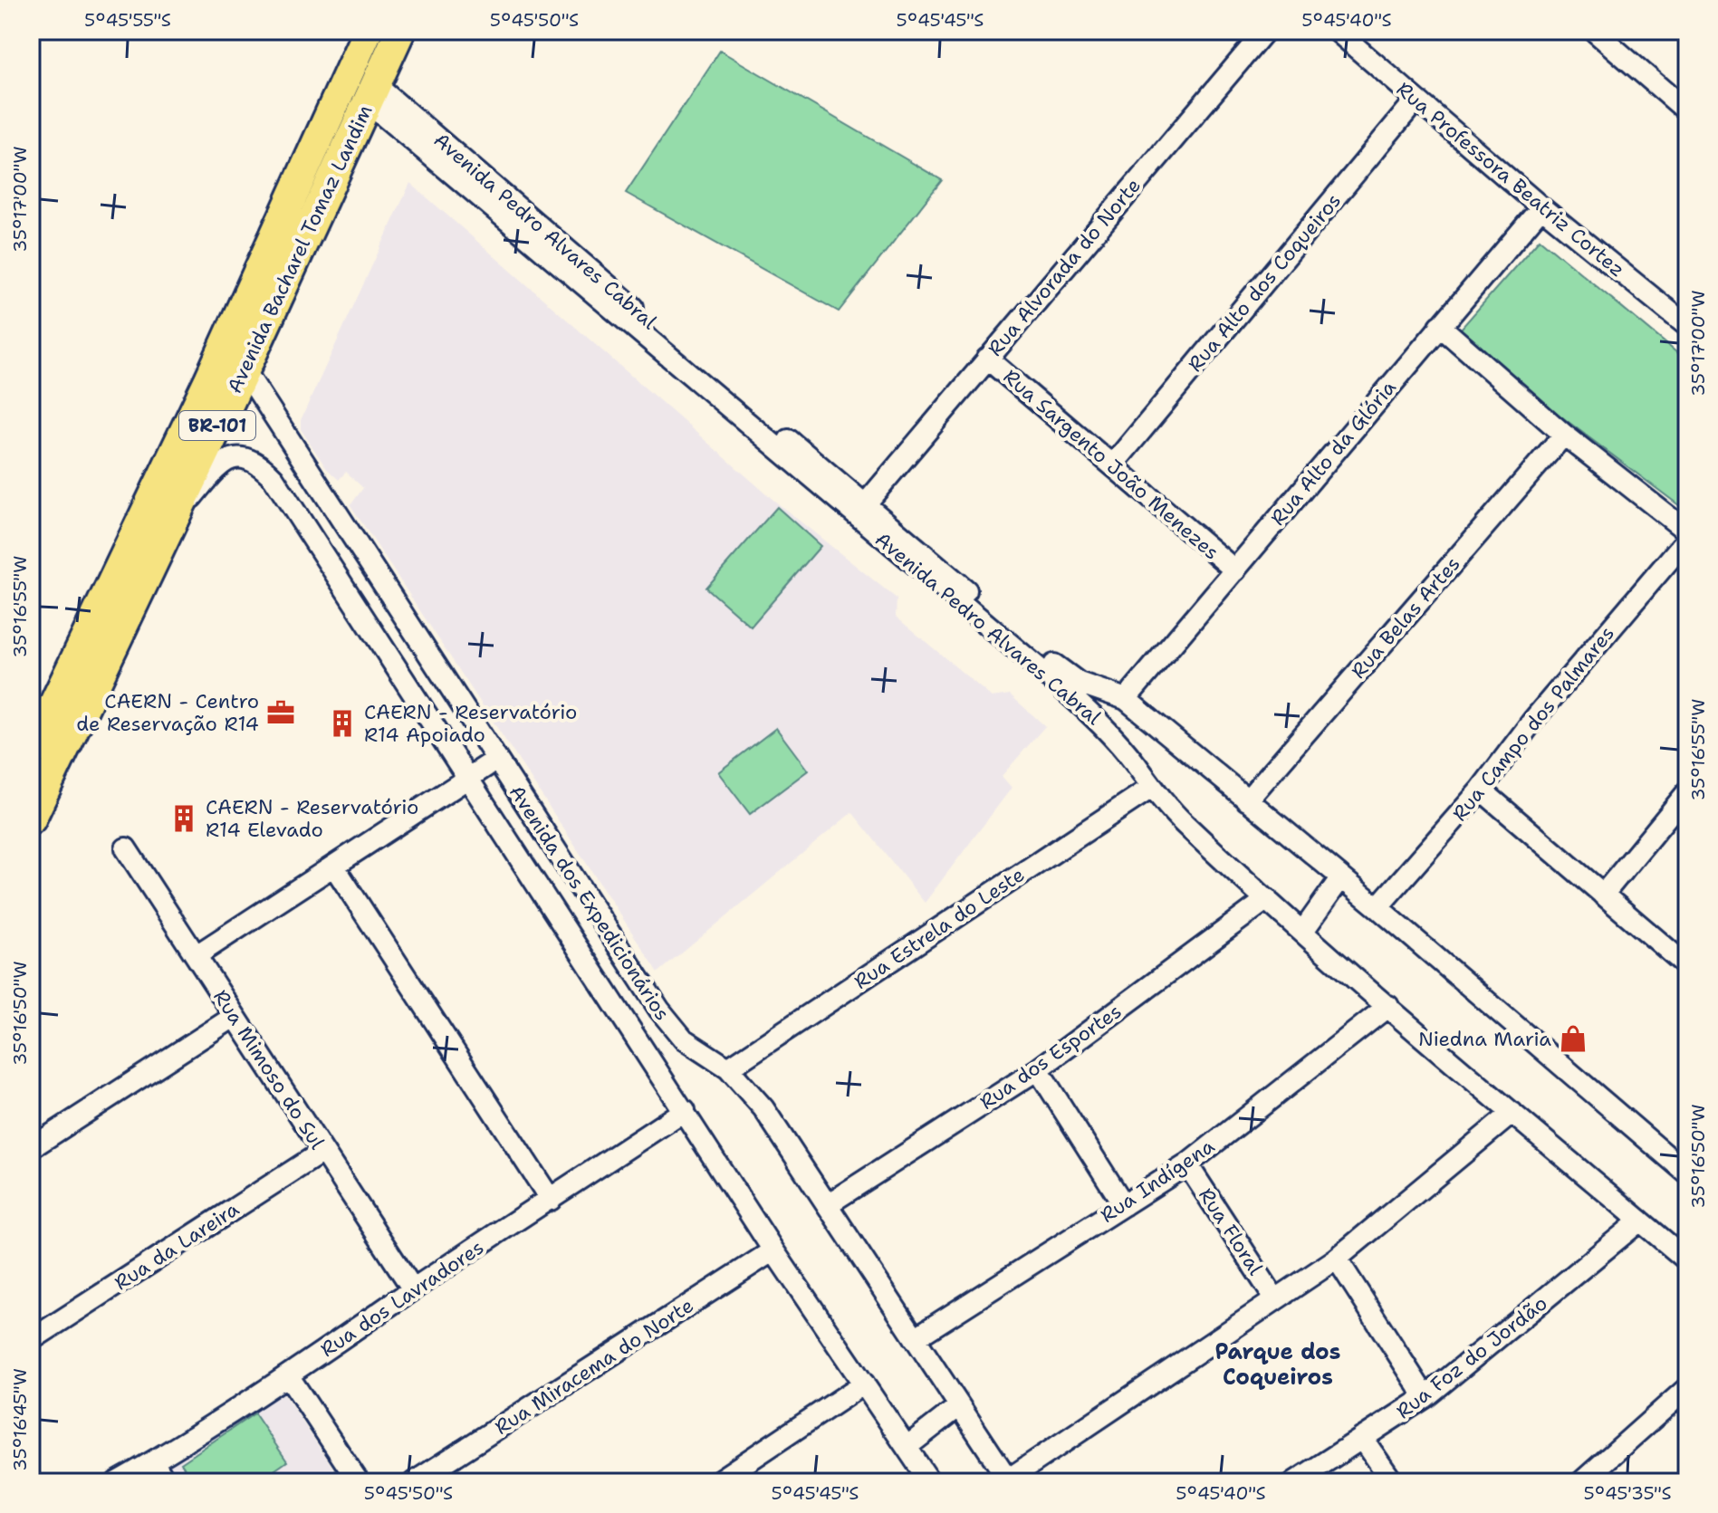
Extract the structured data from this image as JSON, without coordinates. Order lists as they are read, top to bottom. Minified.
{"streets":{"highway":["Avenida Bacharel Tomaz Landim","BR-101"],"street":["Rua Professora Beatriz Cortez","Avenida Pedro Alvares Cabral","Rua Alvorada do Norte","Rua Alto dos Coqueiros","Rua Alto da Glória","Rua Sargento João Menezes","Rua Belas Artes","Rua Campo dos Palmares","Avenida dos Expedicionários","Rua Estrela do Leste","Rua dos Esportes","Rua Mimoso do Sul","Rua Indígena","Rua Floral","Rua da Lareira","Rua dos Lavradores","Rua Foz do Jordão","Rua Miracema do Norte"]},"crossings":[["Rua Professora Beatriz Cortez","Rua Alto dos Coqueiros"],["Rua Professora Beatriz Cortez","Rua Alto da Glória"],["Avenida Pedro Alvares Cabral","Avenida Bacharel Tomaz Landim"],["Avenida Pedro Alvares Cabral","Rua Alvorada do Norte"],["Avenida Pedro Alvares Cabral","Rua Alto da Glória"],["Avenida Pedro Alvares Cabral","Rua Belas Artes"],["Avenida Pedro Alvares Cabral","Rua Campo dos Palmares"],["Avenida Pedro Alvares Cabral","Rua Estrela do Leste"],["Avenida Pedro Alvares Cabral","Rua dos Esportes"],["Avenida Pedro Alvares Cabral","Rua Indígena"],["Avenida Pedro Alvares Cabral","Rua Foz do Jordão"],["Avenida Bacharel Tomaz Landim","Avenida dos Expedicionários"],["Rua Alvorada do Norte","Rua Sargento João Menezes"],["Rua Alto dos Coqueiros","Rua Sargento João Menezes"],["Rua Alto da Glória","Rua Sargento João Menezes"],["Avenida dos Expedicionários","Rua Estrela do Leste"],["Avenida dos Expedicionários","Rua dos Esportes"],["Avenida dos Expedicionários","Rua Indígena"],["Avenida dos Expedicionários","Rua dos Lavradores"],["Avenida dos Expedicionários","Rua Miracema do Norte"],["Rua Mimoso do Sul","Rua da Lareira"],["Rua Mimoso do Sul","Rua dos Lavradores"],["Rua Indígena","Rua Floral"]],"districts":["Parque dos Coqueiros"],"places":{"office":["CAERN - Centro de Reservação R14"],"building":["CAERN - Reservatório R14 Apoiado","CAERN - Reservatório R14 Elevado"],"shop":["Niedna Maria"]},"coordinates":["5°45'55\"S","5°45'50\"S","5°45'45\"S","5°45'40\"S","35°17'00\"W","35°16'55\"W","35°16'50\"W","35°16'45\"W","5°45'35\"S"]}
